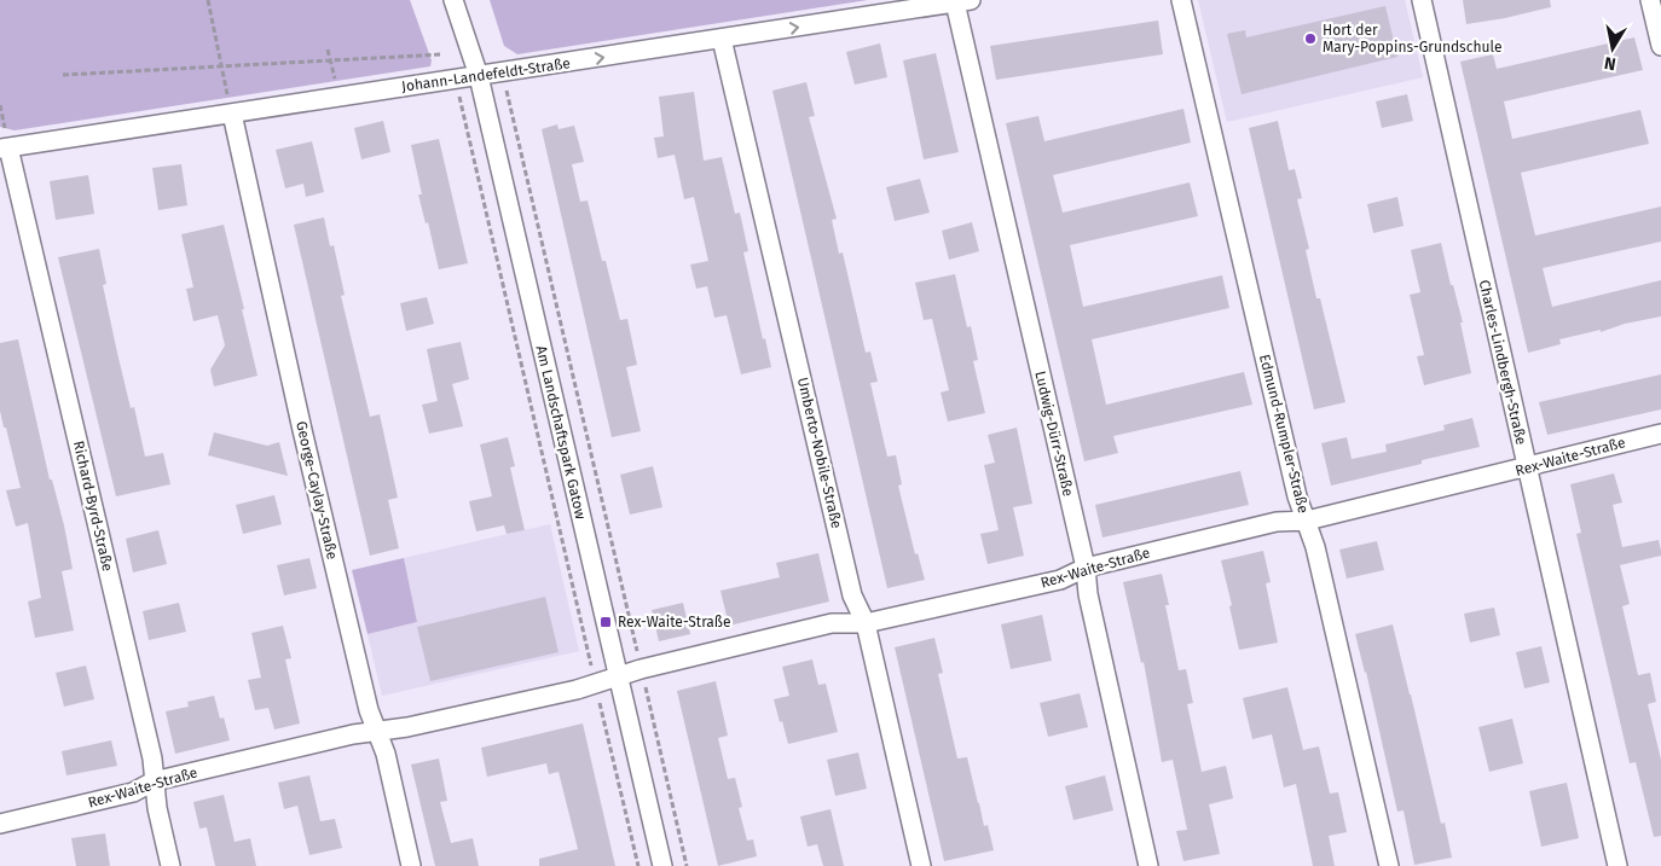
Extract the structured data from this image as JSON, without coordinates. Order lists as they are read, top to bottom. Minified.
{"streets":{"street":["Johann-Landefeldt-Straße","Charles-Lindbergh-Straße","Am Landschaftspark Gatow","Ludwig-Dürr-Straße","Edmund-Rumpler-Straße","Umberto-Nobile-Straße","Rex-Waite-Straße","George-Caylay-Straße","Richard-Byrd-Straße"]},"crossings":[["Johann-Landefeldt-Straße","Am Landschaftspark Gatow"],["Johann-Landefeldt-Straße","Ludwig-Dürr-Straße"],["Johann-Landefeldt-Straße","Umberto-Nobile-Straße"],["Johann-Landefeldt-Straße","George-Caylay-Straße"],["Johann-Landefeldt-Straße","Richard-Byrd-Straße"],["Charles-Lindbergh-Straße","Rex-Waite-Straße"],["Am Landschaftspark Gatow","Rex-Waite-Straße"],["Ludwig-Dürr-Straße","Rex-Waite-Straße"],["Edmund-Rumpler-Straße","Rex-Waite-Straße"],["Umberto-Nobile-Straße","Rex-Waite-Straße"],["Rex-Waite-Straße","George-Caylay-Straße"],["Rex-Waite-Straße","Richard-Byrd-Straße"]],"one_way":["Johann-Landefeldt-Straße"],"places":{"other":["Hort der Mary-Poppins-Grundschule"],"transit":["Rex-Waite-Straße"]},"north":"bottom"}
